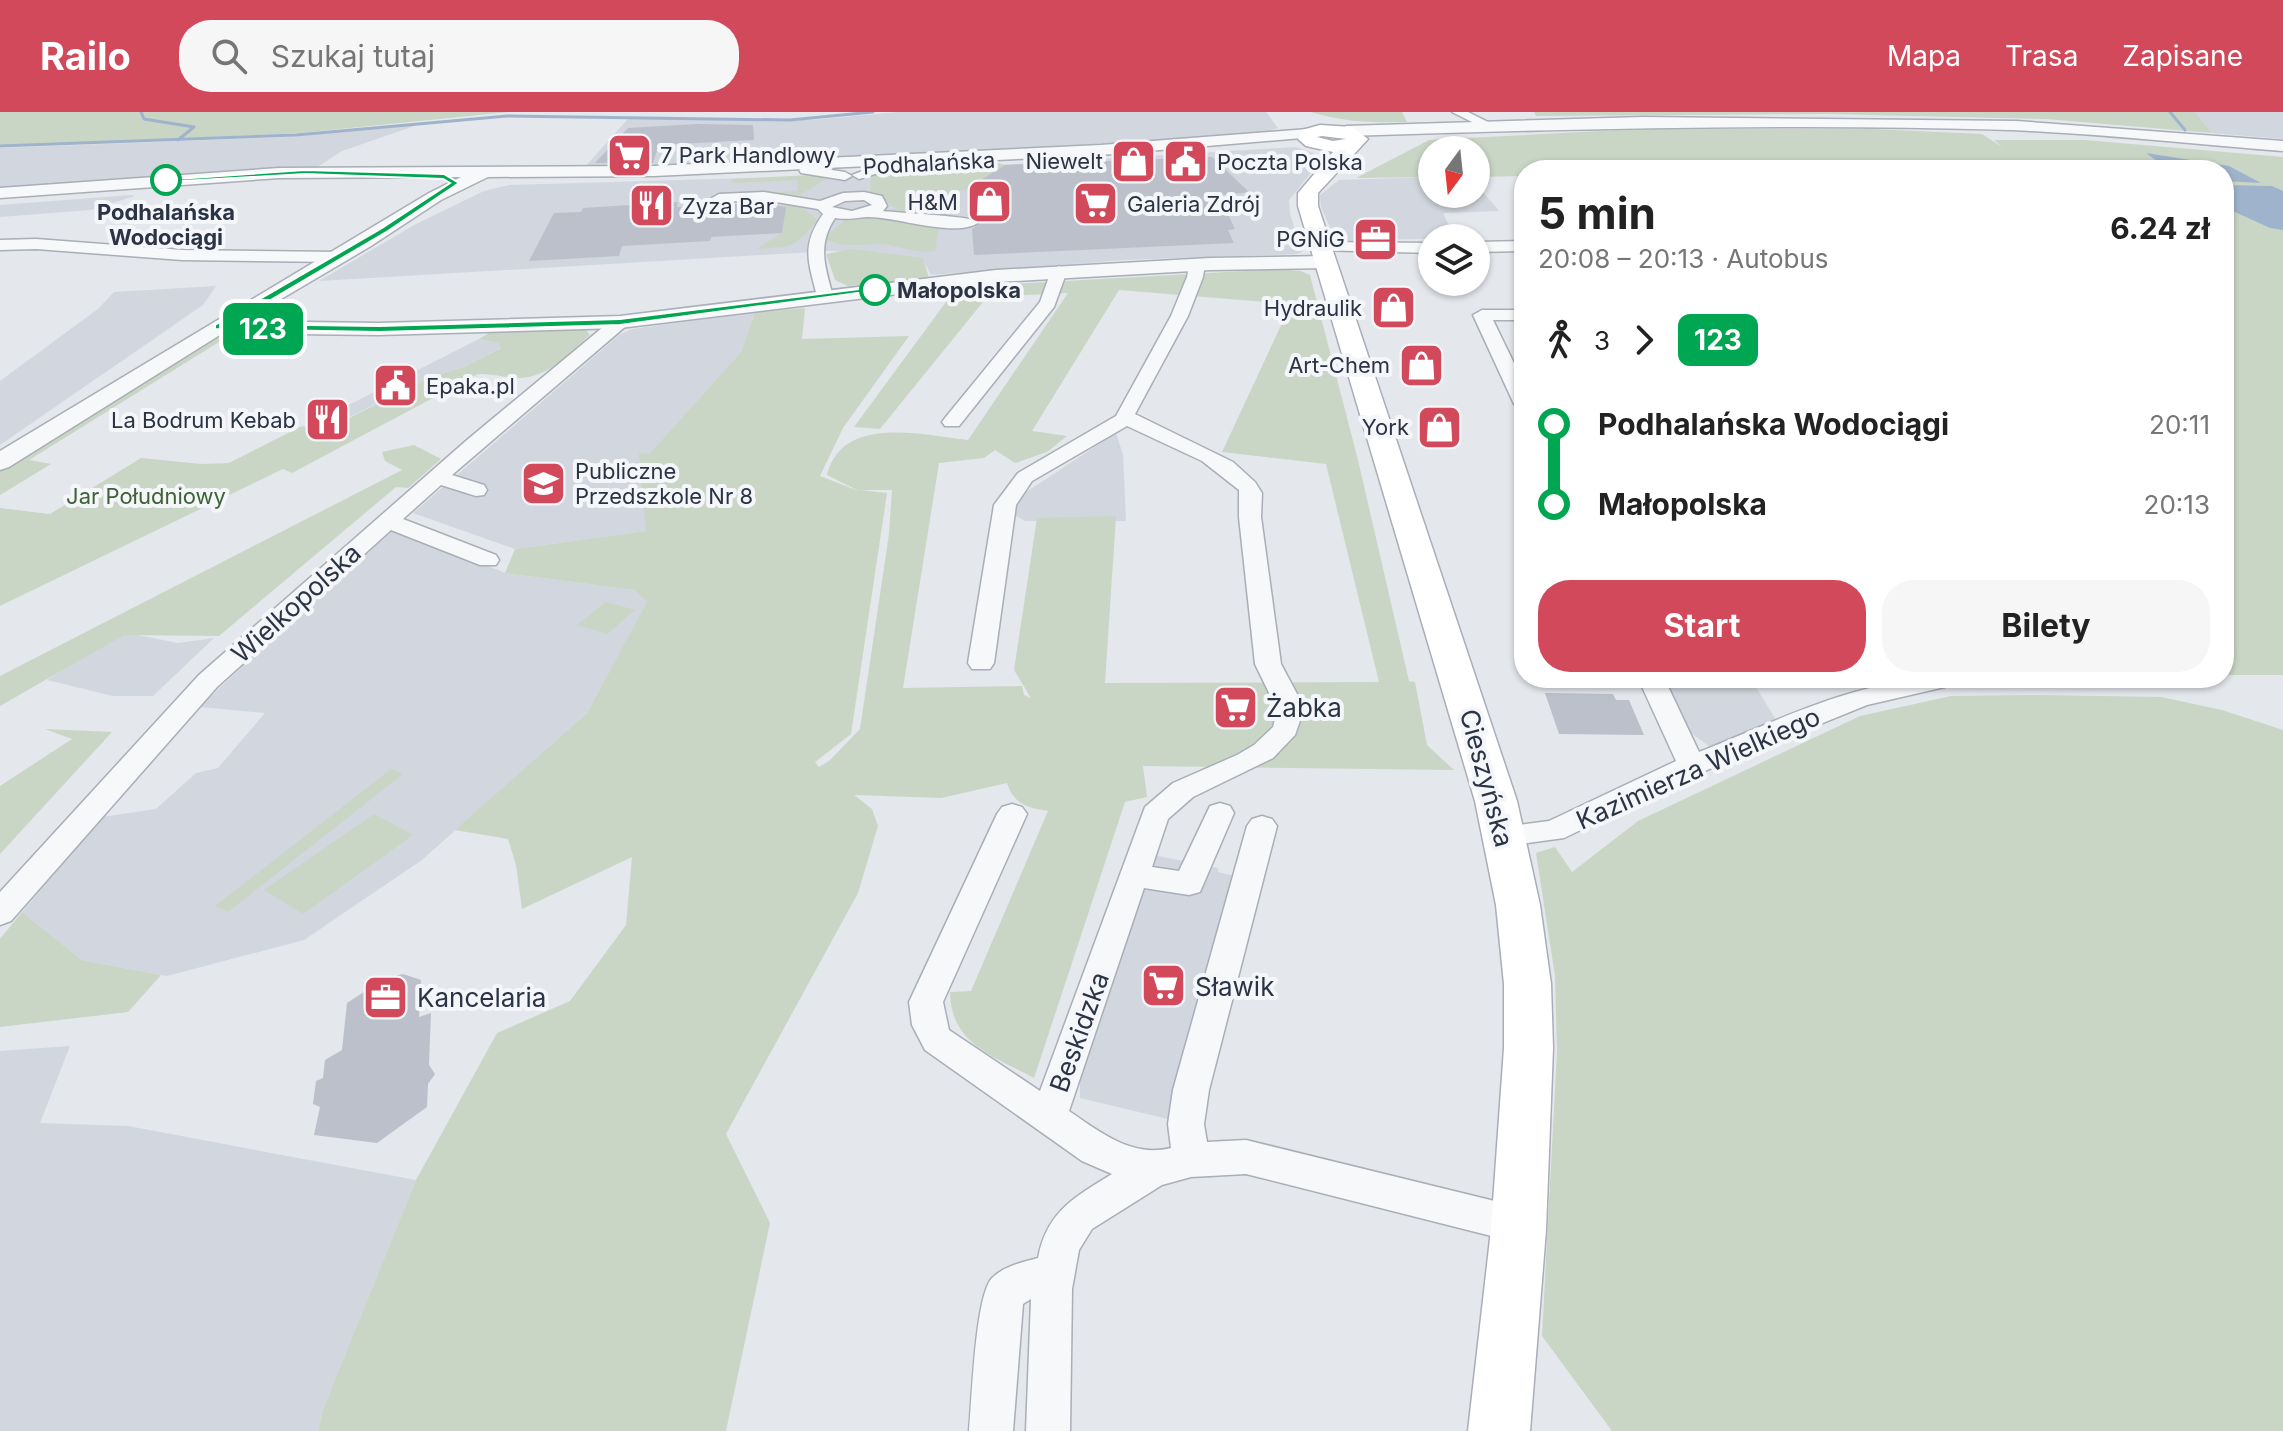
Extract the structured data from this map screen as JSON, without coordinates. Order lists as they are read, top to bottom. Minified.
{"streets":{"main road":["Cieszyńska"],"street":["Podhalańska","Wielkopolska","Kazimierza Wielkiego","Beskidzka"]},"crossings":[["Podhalańska","Cieszyńska"],["Kazimierza Wielkiego","Cieszyńska"]],"parks":["Jar Południowy"],"places":{"supermarket":["7 Park Handlowy","Galeria Zdrój","Żabka","Sławik"],"shop":["Niewelt","H&M","Hydraulik","Art-Chem","York"],"public building":["Poczta Polska","Epaka.pl"],"other":["Podhalańska Wodociągi","Małopolska"],"restaurant":["Zyza Bar","La Bodrum Kebab"],"office":["PGNiG","Kancelaria"],"school or university":["Publiczne Przedszkole Nr 8"]},"lines":["bus line 123"],"north":"bottom","page":{"header":"Railo","search":"Szukaj tutaj","nav":["Mapa","Trasa","Zapisane"],"on_map":"123","heading":["5 min","20:08 – 20:13 · Autobus","6.24 zł"],"legs":["3","123"],"list":[{"name":"Podhalańska Wodociągi","value":"20:11"},{"name":"Małopolska","value":"20:13"}],"buttons":["Start","Bilety"]}}
